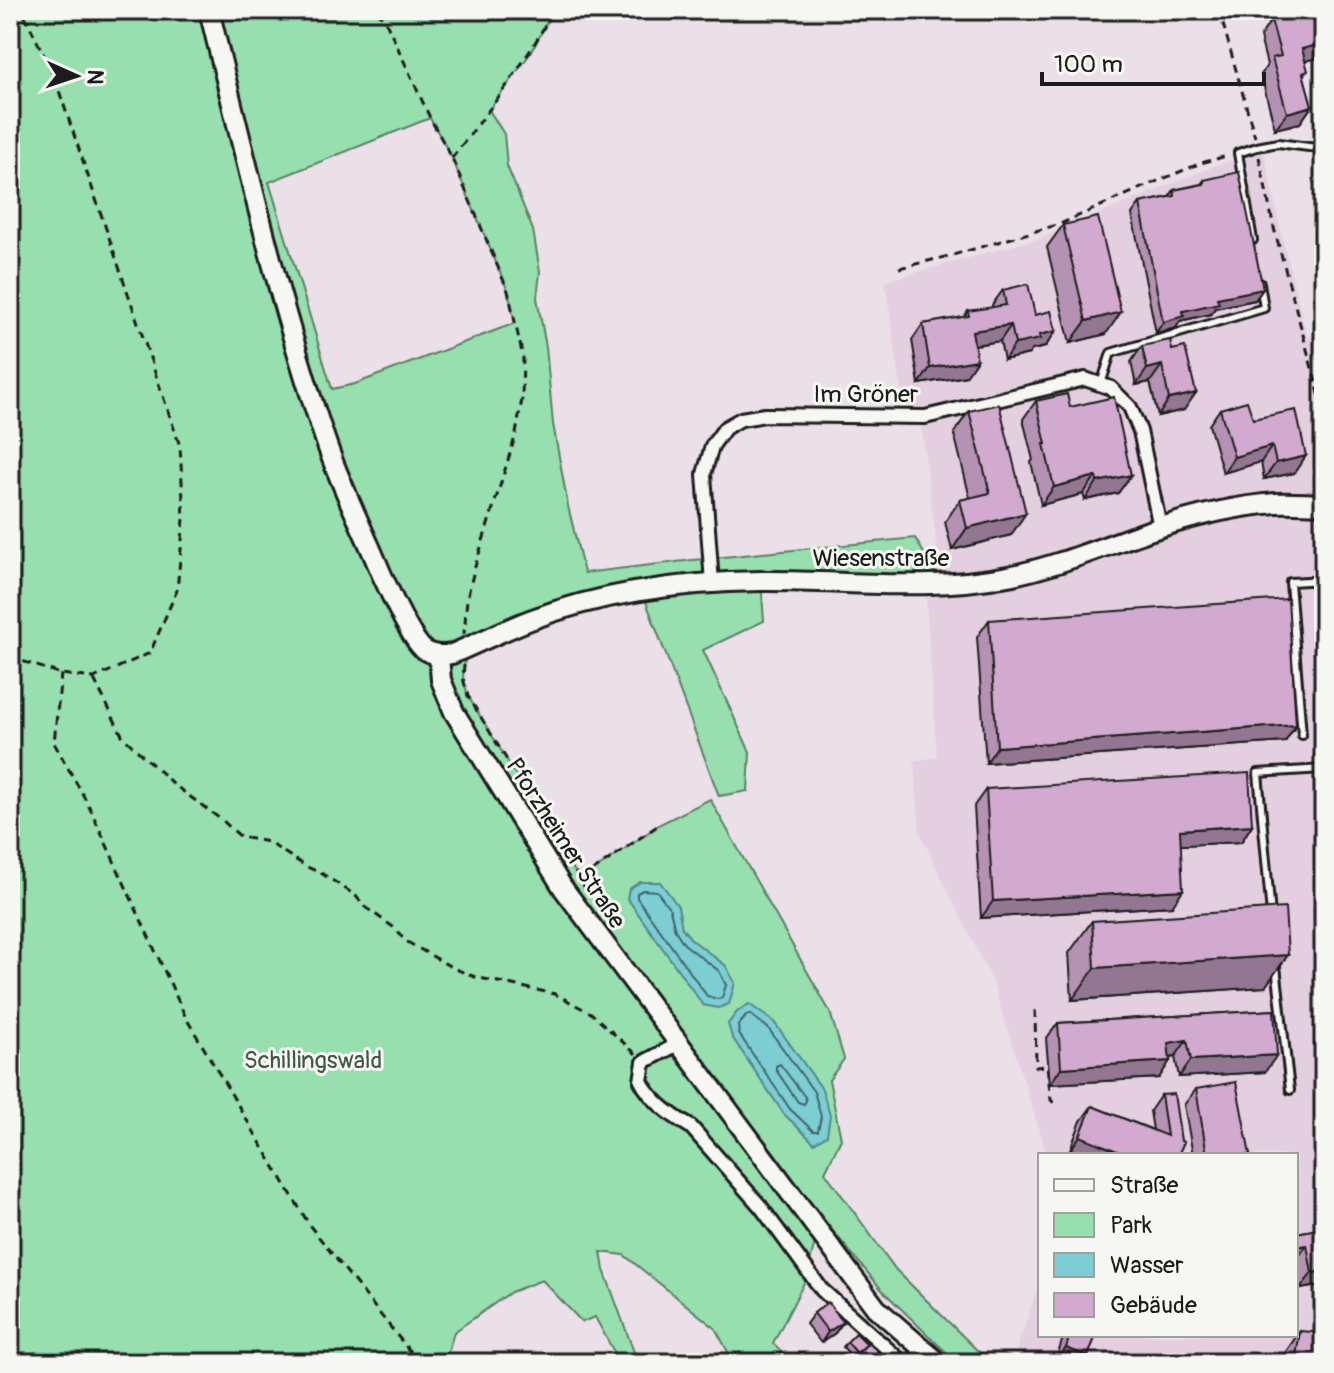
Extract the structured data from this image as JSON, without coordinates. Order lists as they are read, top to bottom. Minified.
{"streets":{"street":["Im Gröner","Wiesenstraße","Pforzheimer Straße"]},"crossings":[["Im Gröner","Wiesenstraße"],["Wiesenstraße","Pforzheimer Straße"]],"parks":["Schillingswald"],"legend":["Straße","Park","Wasser","Gebäude"],"scale_bar":"100 m","north":"right"}
